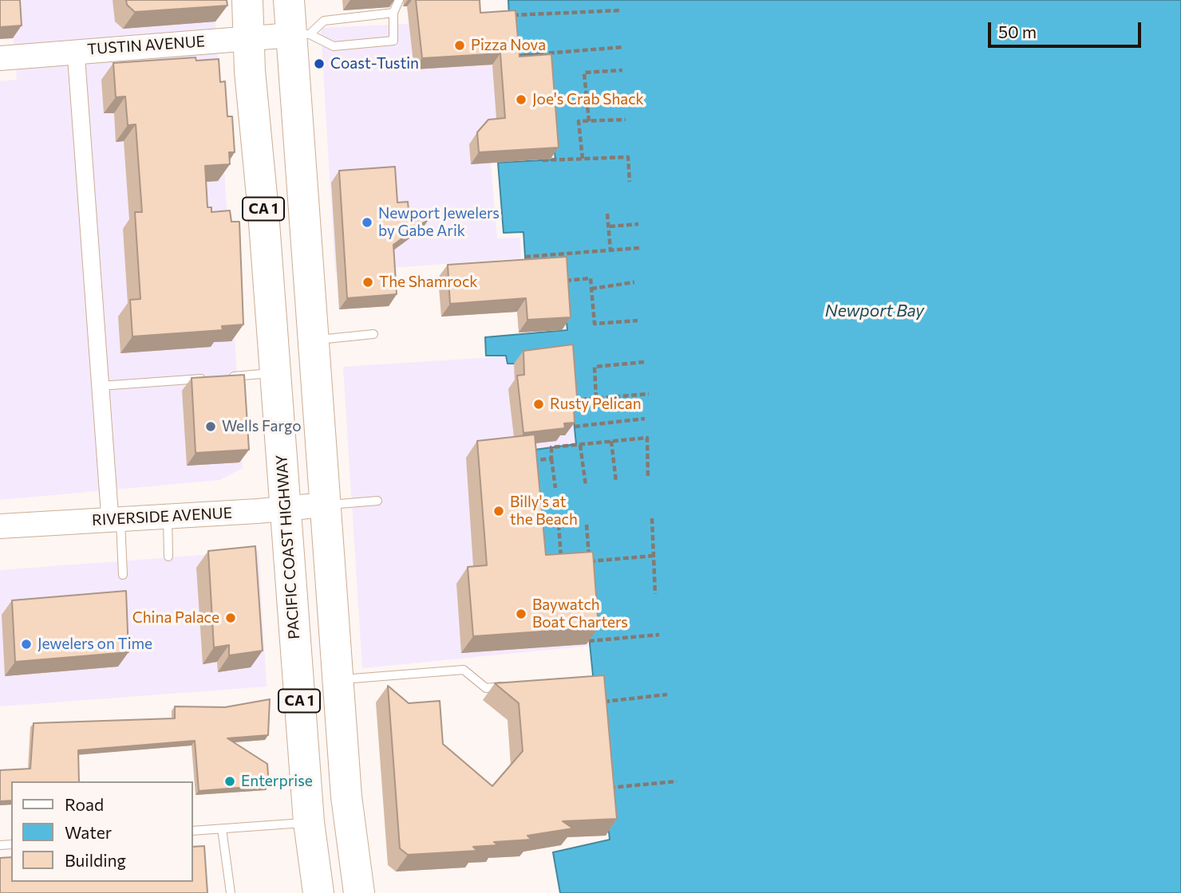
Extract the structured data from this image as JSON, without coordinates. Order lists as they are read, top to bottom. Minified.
{"streets":{"highway":["CA 1","PACIFIC COAST HIGHWAY"],"main road":["TUSTIN AVENUE","RIVERSIDE AVENUE"]},"crossings":[["TUSTIN AVENUE","CA 1"],["TUSTIN AVENUE","PACIFIC COAST HIGHWAY"],["CA 1","RIVERSIDE AVENUE"],["RIVERSIDE AVENUE","PACIFIC COAST HIGHWAY"]],"water":["Newport Bay"],"places":["Pizza Nova","Coast-Tustin","Joe's Crab Shack","Newport Jewelers by Gabe Arik","The Shamrock","Rusty Pelican","Wells Fargo","Billy's at the Beach","Baywatch Boat Charters","China Palace","Jewelers on Time","Enterprise"],"legend":["Road","Water","Building"],"scale_bar":"50 m"}
